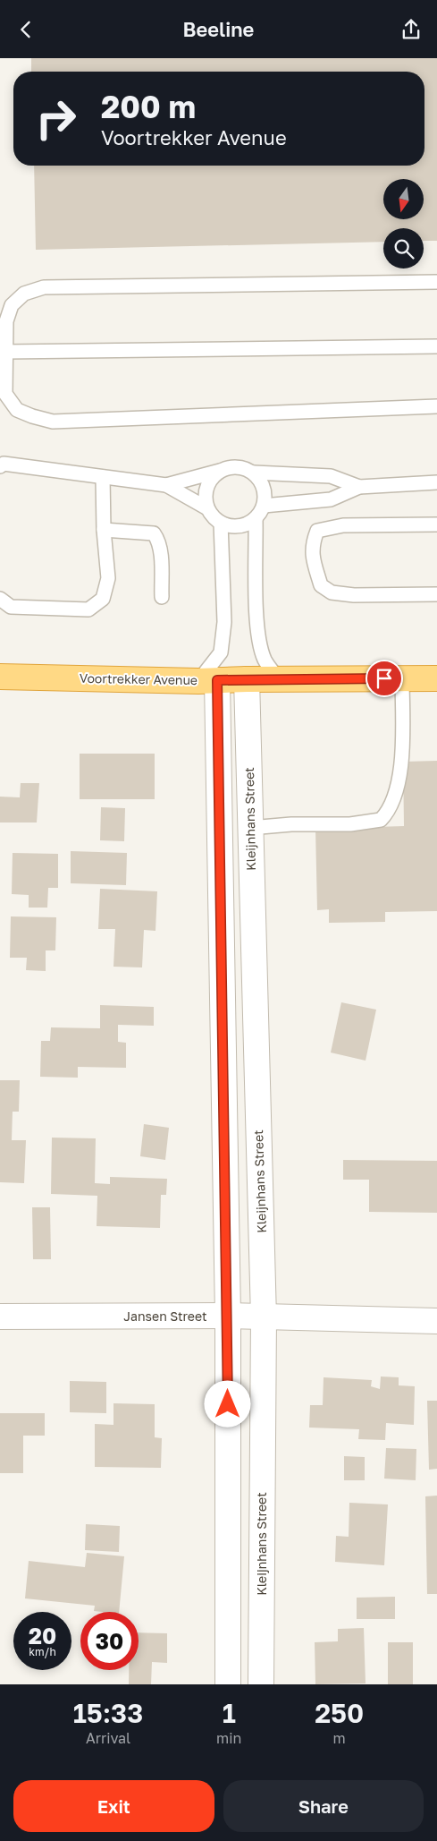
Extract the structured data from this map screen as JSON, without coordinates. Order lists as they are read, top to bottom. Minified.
{"streets":{"highway":["Voortrekker Avenue"],"street":["Kleijnhans Street","Jansen Street"]},"crossings":[["Voortrekker Avenue","Kleijnhans Street"],["Kleijnhans Street","Jansen Street"]],"north":"bottom","page":{"header":"Beeline","turn":["200 m","Voortrekker Avenue"],"speed":"20 km/h","limit":"30","eta":["15:33","Arrival","1","min","250","m"],"buttons":["Exit","Share"]}}
